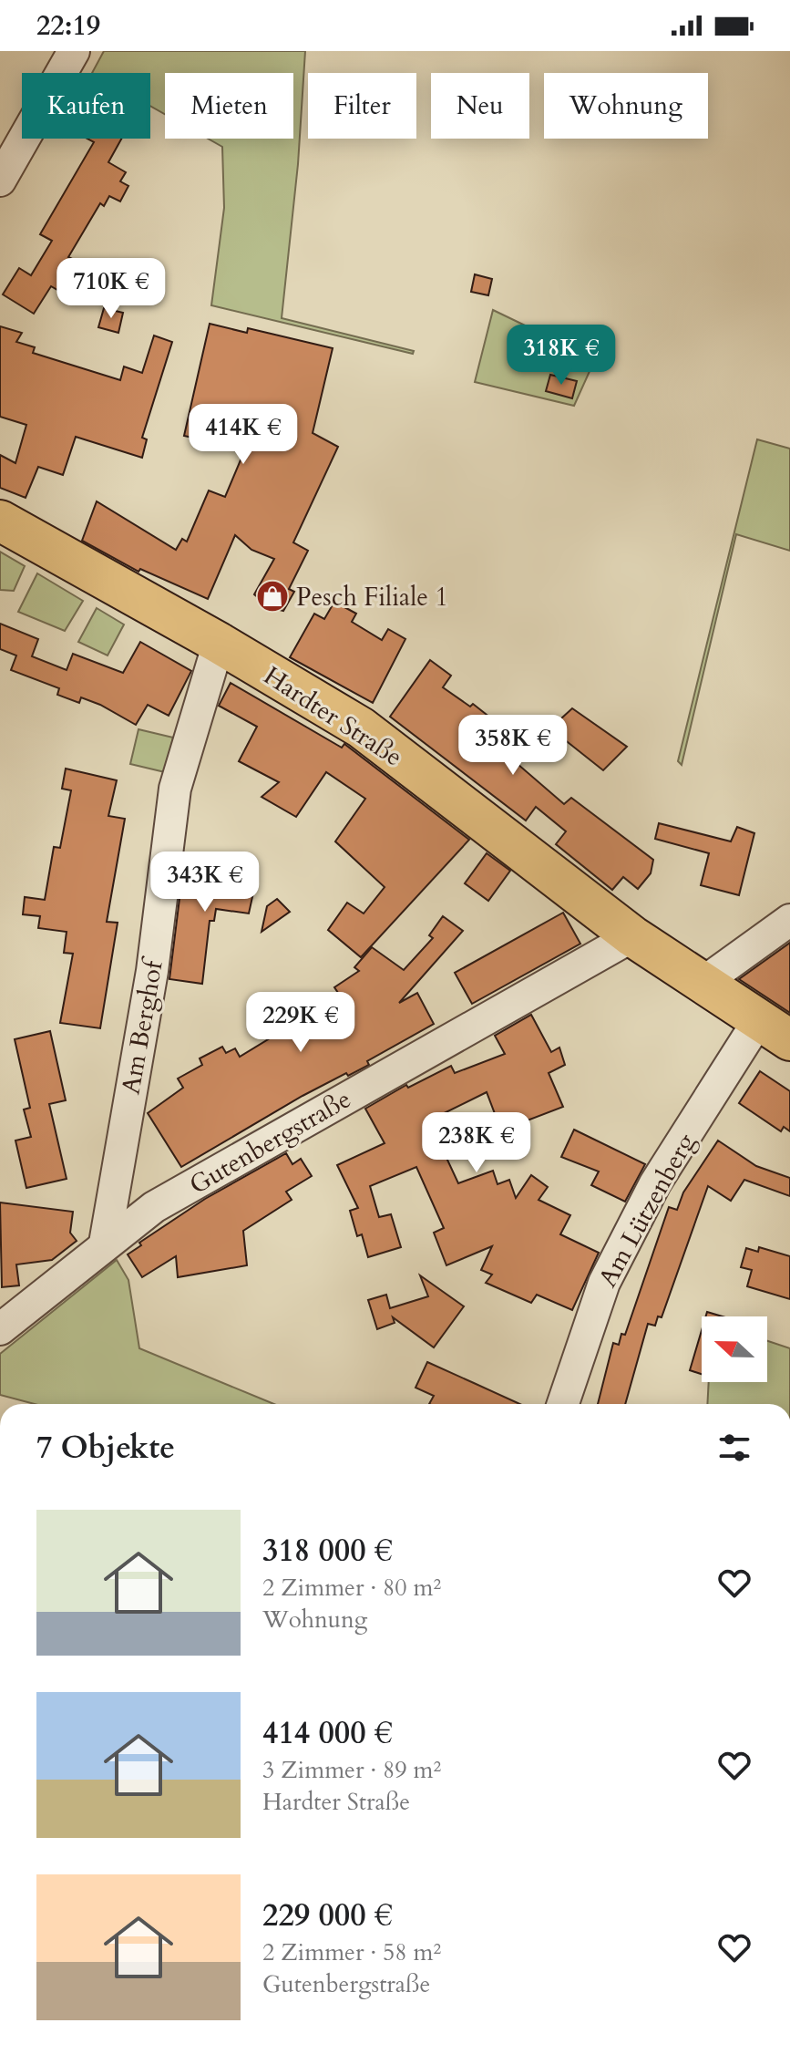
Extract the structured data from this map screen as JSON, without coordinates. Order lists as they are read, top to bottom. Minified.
{"streets":{"main road":["Hardter Straße"],"street":["Am Berghof","Gutenbergstraße","Am Lützenberg"]},"crossings":[["Hardter Straße","Am Berghof"],["Hardter Straße","Gutenbergstraße"],["Hardter Straße","Am Lützenberg"],["Am Berghof","Gutenbergstraße"]],"places":{"shop":["Pesch Filiale 1"]},"north":"left","page":{"status":"22:19","chip":["Kaufen","Mieten","Filter","Neu","Wohnung"],"price":["710K €","318K €","414K €","358K €","343K €","229K €","238K €"],"heading":"7 Objekte","list":[{"name":"318 000 €","note":"2 Zimmer · 80 m² · Wohnung"},{"name":"414 000 €","note":"3 Zimmer · 89 m² · Hardter Straße"},{"name":"229 000 €","note":"2 Zimmer · 58 m² · Gutenbergstraße"}]}}
